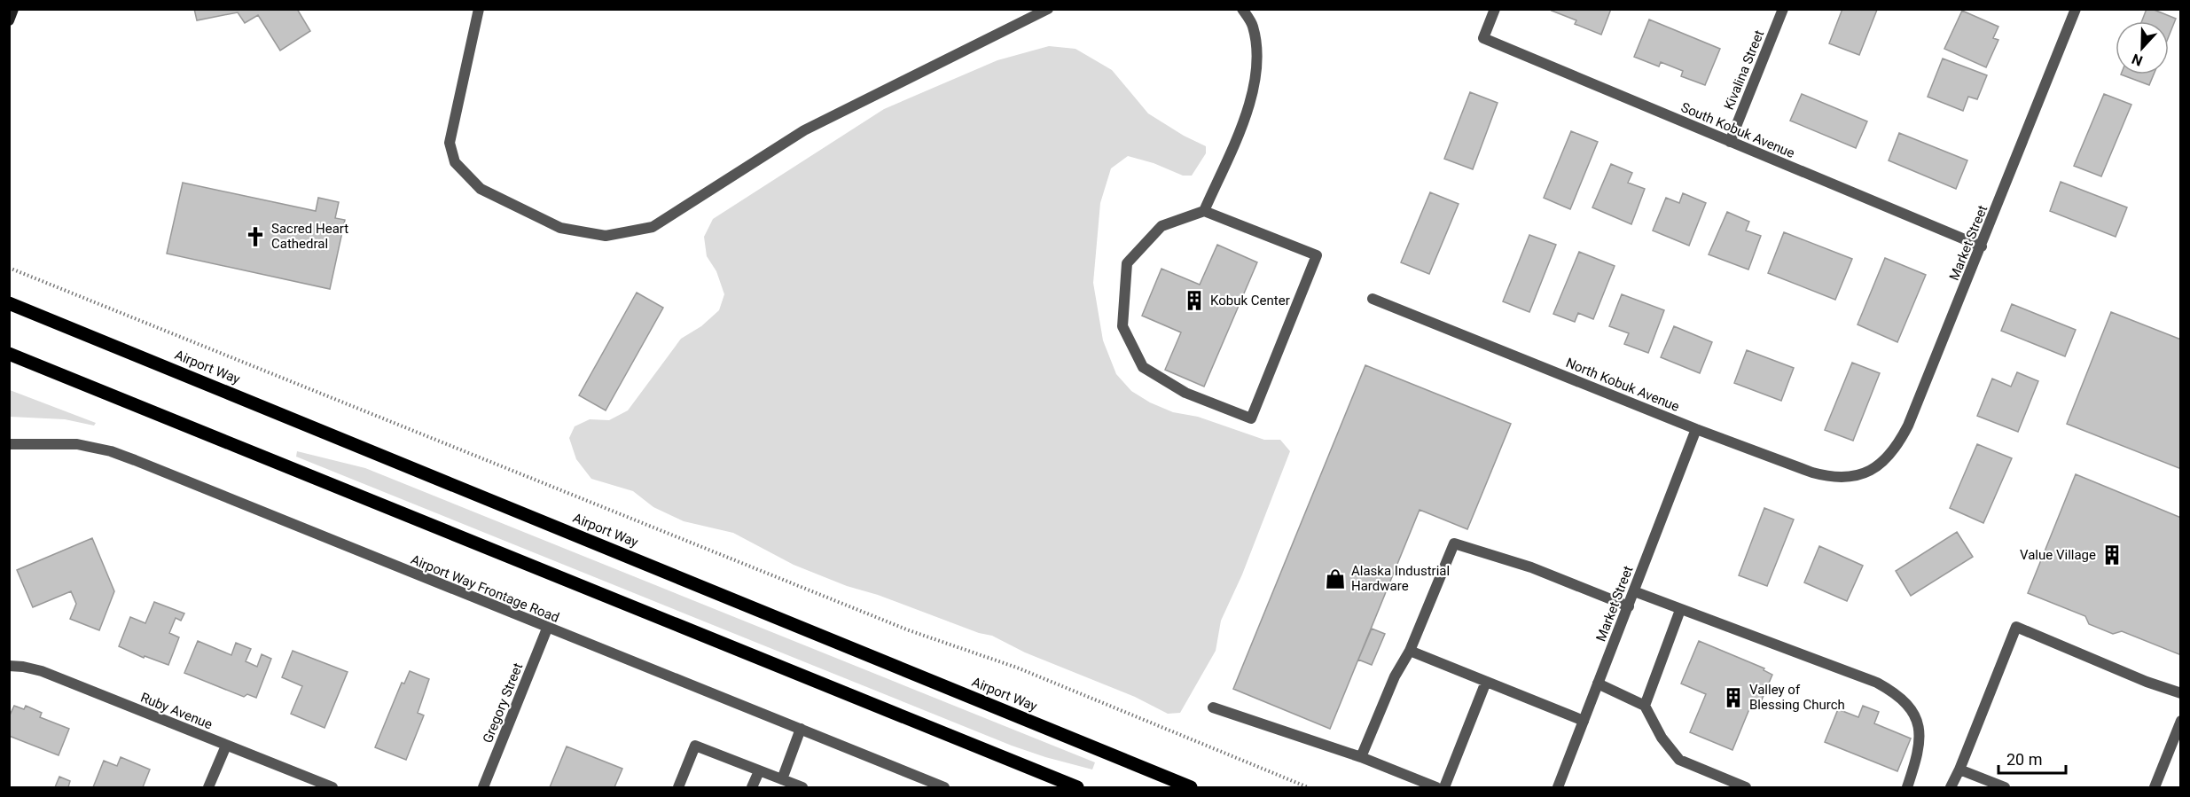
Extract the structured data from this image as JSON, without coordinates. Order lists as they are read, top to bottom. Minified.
{"streets":{"main road":["Airport Way"],"street":["Kivalina Street","South Kobuk Avenue","Market Street","North Kobuk Avenue","Airport Way Frontage Road","Gregory Street","Ruby Avenue"]},"crossings":[["Kivalina Street","South Kobuk Avenue"],["South Kobuk Avenue","Market Street"],["Market Street","North Kobuk Avenue"],["Airport Way Frontage Road","Gregory Street"]],"places":{"church":["Sacred Heart Cathedral"],"building":["Kobuk Center","Value Village","Valley of Blessing Church"],"shop":["Alaska Industrial Hardware"]},"scale_bar":"20 m","north":"bottom"}
